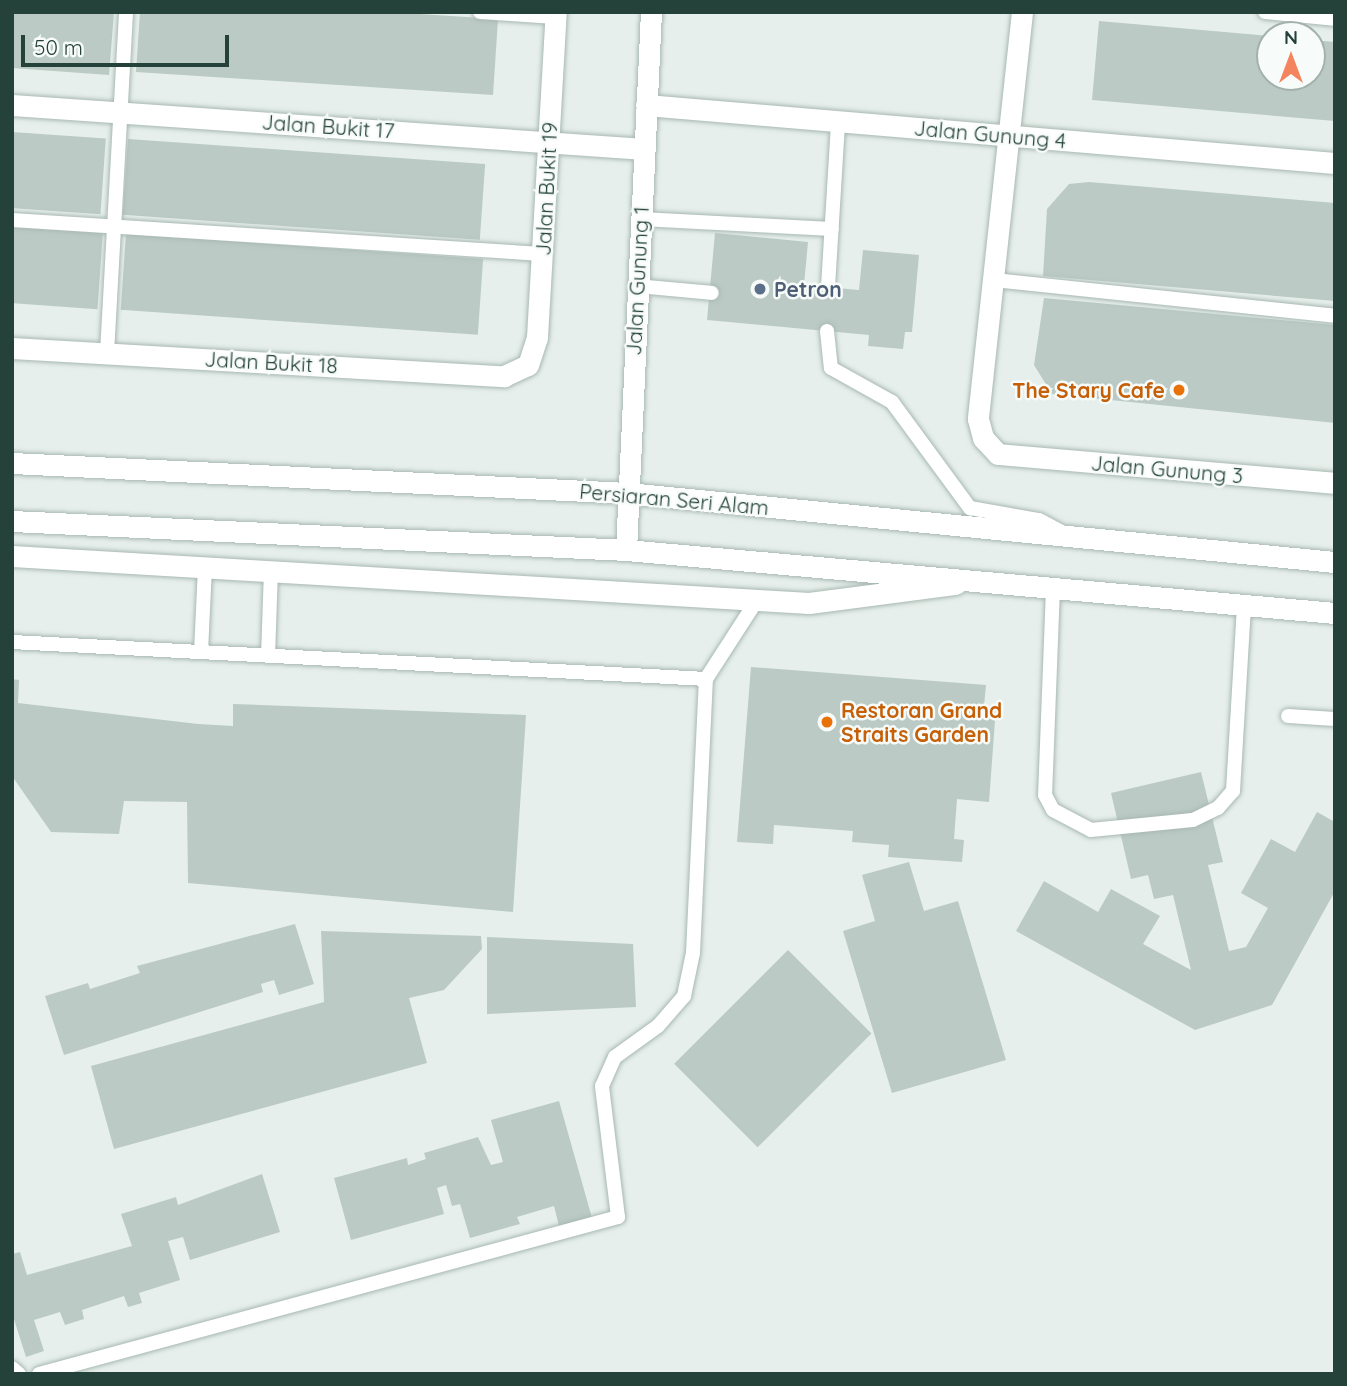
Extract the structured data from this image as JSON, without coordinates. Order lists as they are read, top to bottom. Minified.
{"streets":{"street":["Jalan Bukit 17","Jalan Gunung 4","Jalan Bukit 19","Jalan Gunung 1","Jalan Bukit 18","Jalan Gunung 3","Persiaran Seri Alam"]},"crossings":[["Jalan Bukit 17","Jalan Bukit 19"],["Jalan Bukit 17","Jalan Gunung 1"],["Jalan Gunung 4","Jalan Gunung 1"],["Jalan Bukit 19","Jalan Bukit 18"],["Jalan Gunung 1","Persiaran Seri Alam"]],"places":["Petron","The Stary Cafe","Restoran Grand Straits Garden"],"scale_bar":"50 m","north":"top"}
